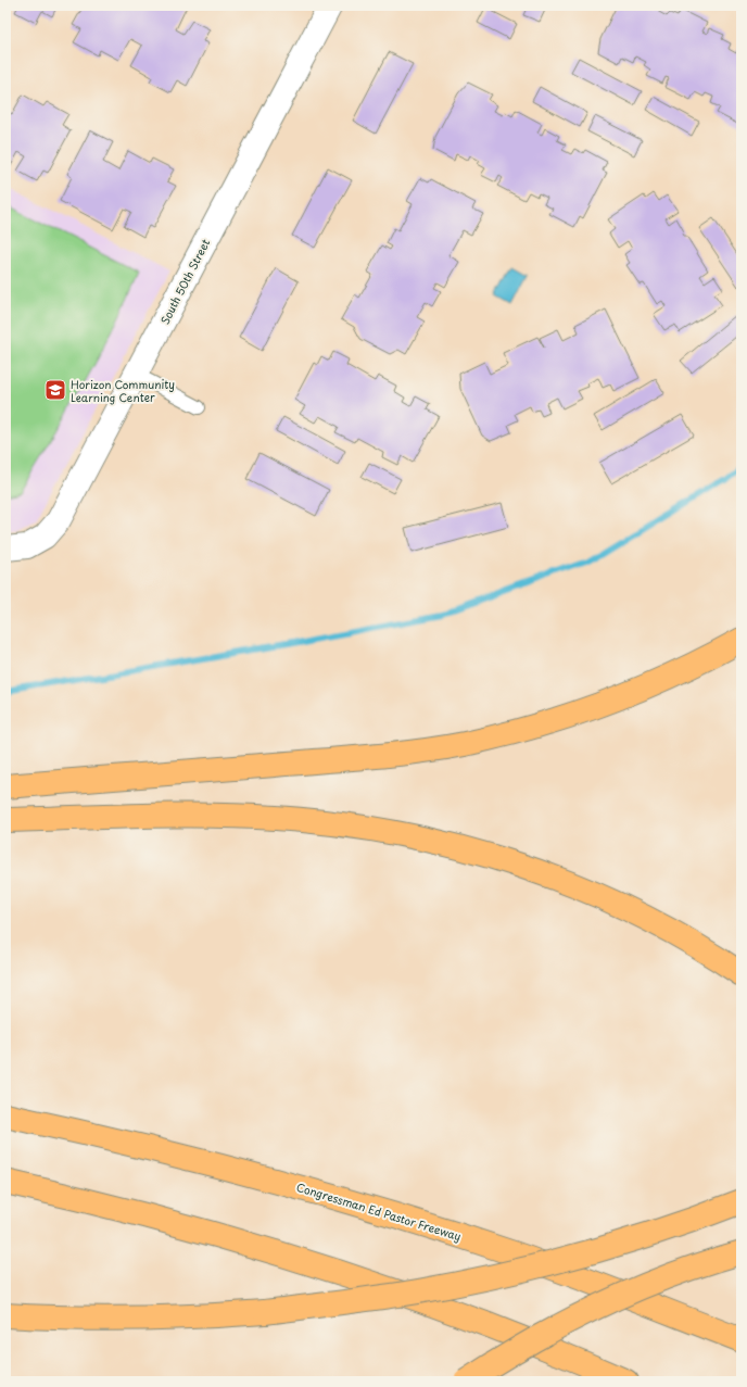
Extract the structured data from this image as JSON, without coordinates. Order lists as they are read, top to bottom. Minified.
{"streets":{"highway":["Congressman Ed Pastor Freeway"],"street":["South 50th Street"]},"places":{"school or university":["Horizon Community Learning Center"]}}
